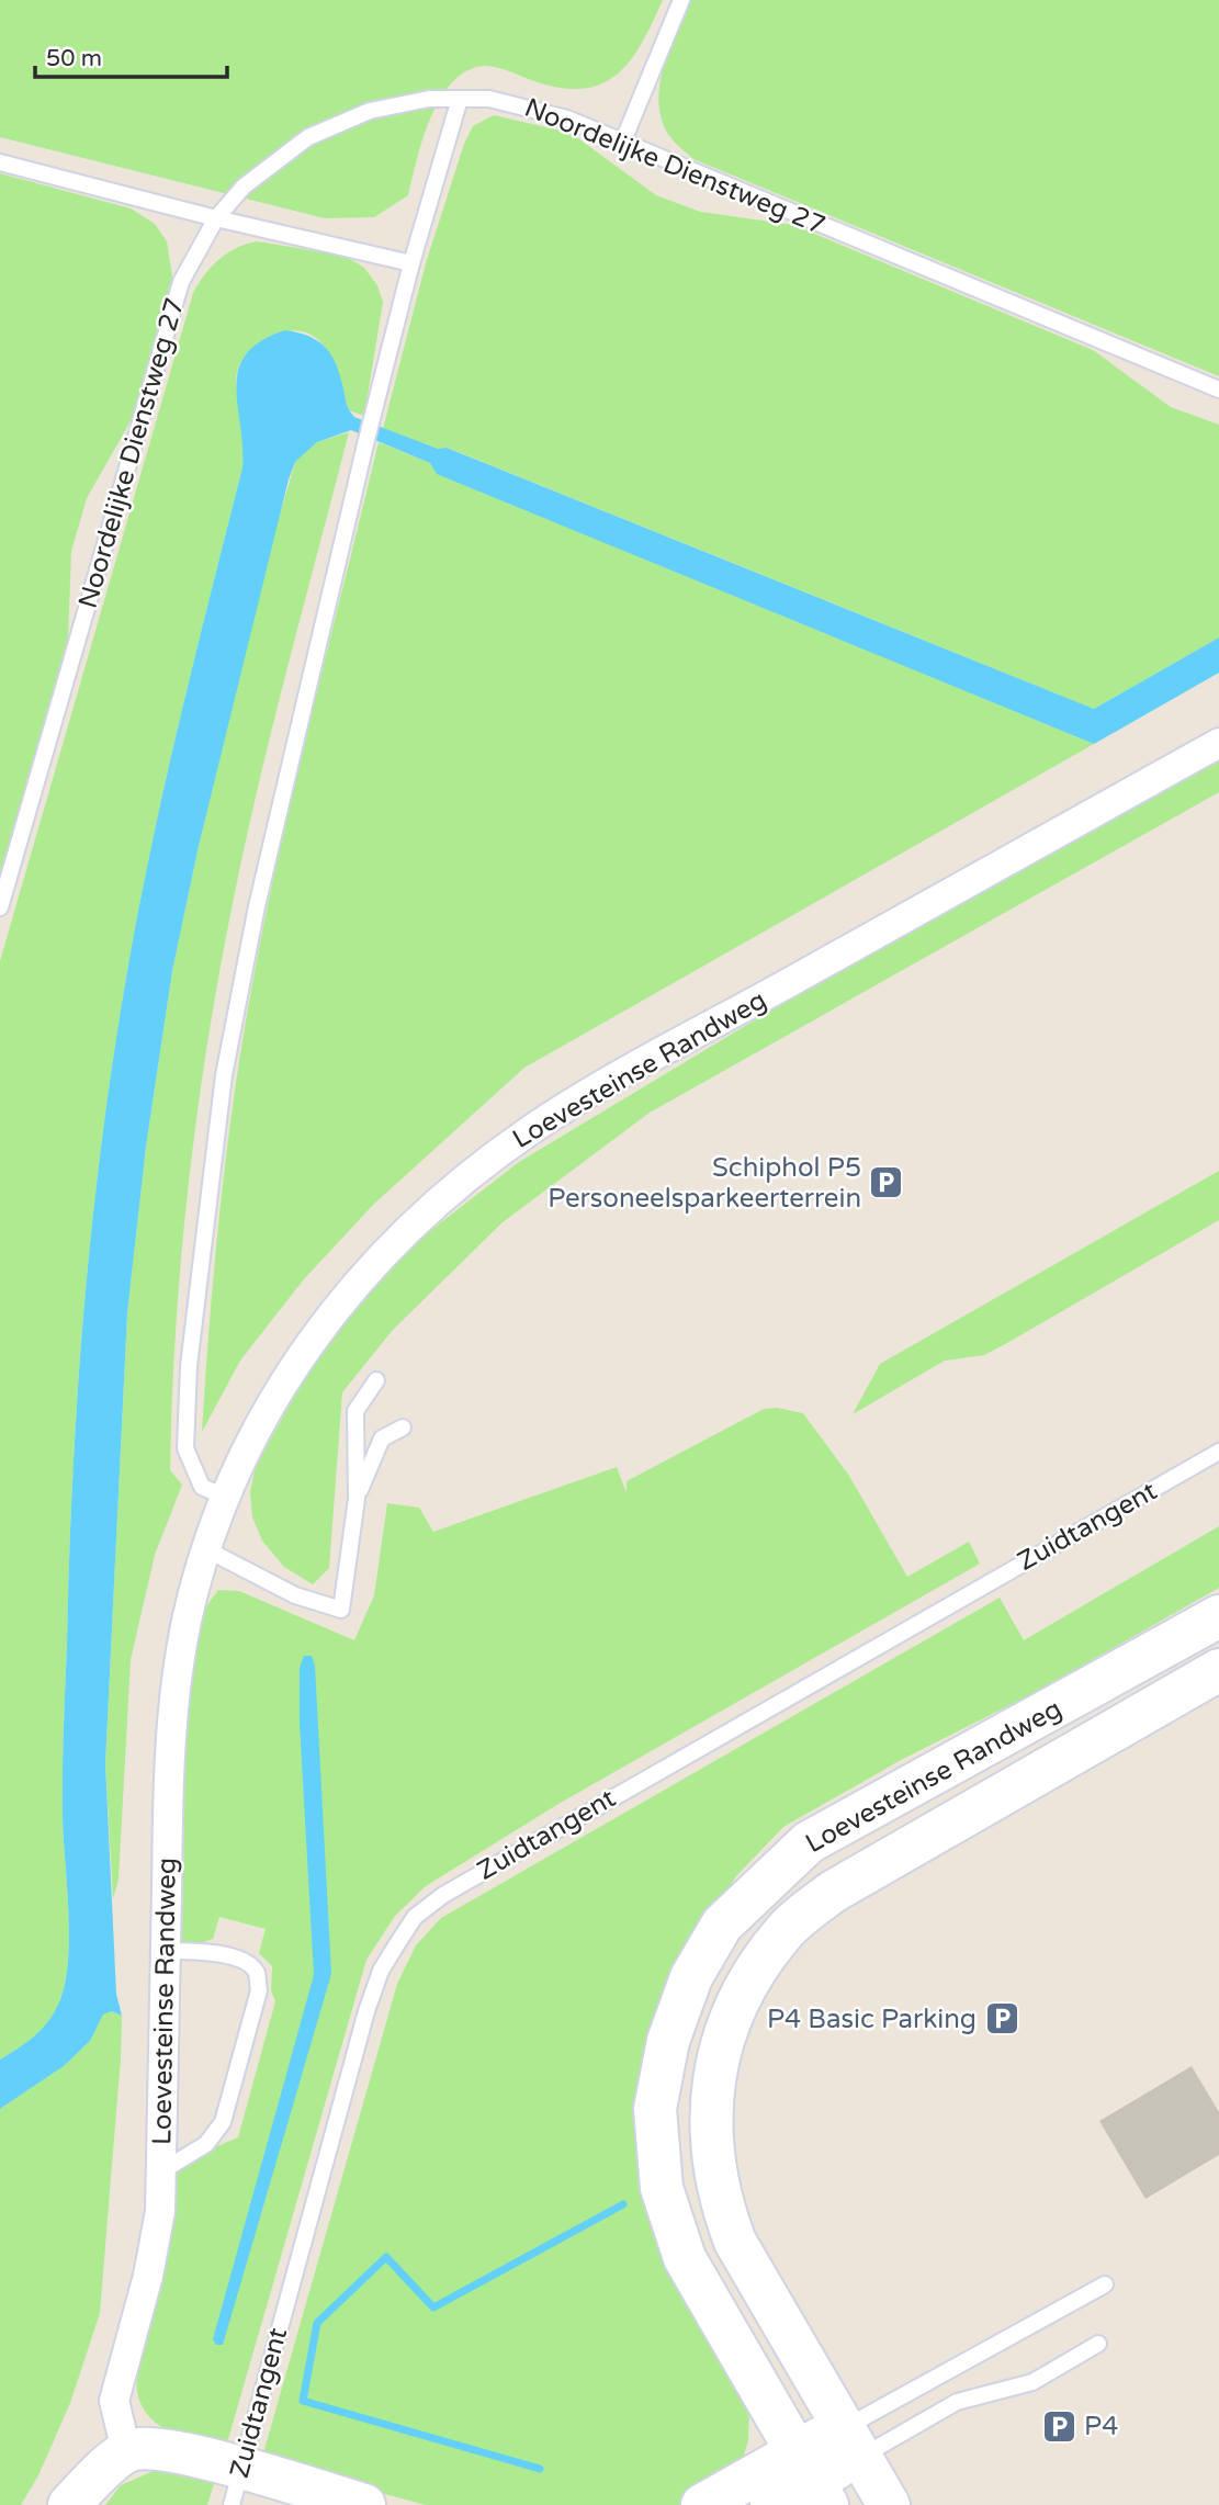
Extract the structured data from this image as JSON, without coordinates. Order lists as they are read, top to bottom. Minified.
{"streets":{"street":["Loevesteinse Randweg"],"lane":["Noordelijke Dienstweg 27","Zuidtangent"]},"places":{"parking":["Schiphol P5 Personeelsparkeerterrein","P4 Basic Parking","P4"]},"scale_bar":"50 m"}
